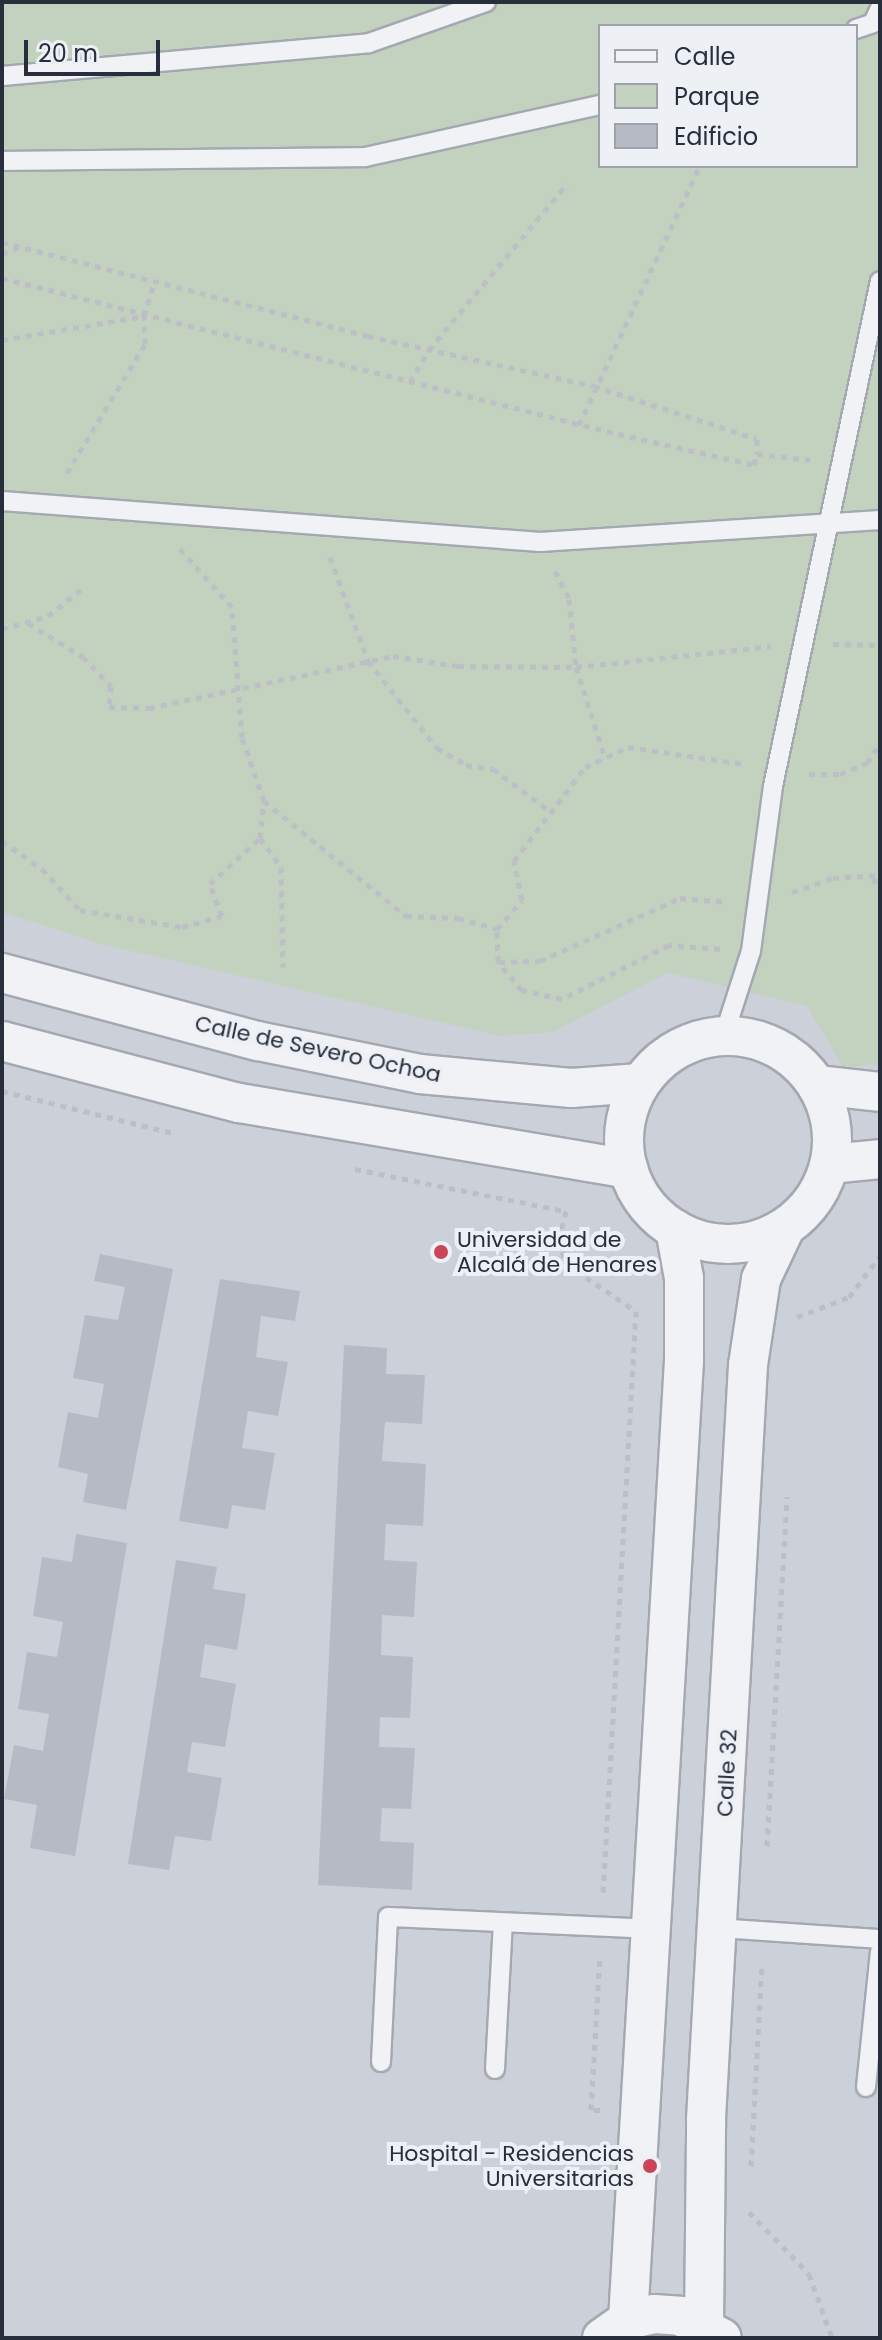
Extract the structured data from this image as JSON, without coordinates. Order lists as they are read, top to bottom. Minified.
{"streets":{"street":["Calle de Severo Ochoa","Calle 32"]},"crossings":[["Calle de Severo Ochoa","Calle 32"]],"places":["Universidad de Alcalá de Henares","Hospital - Residencias Universitarias"],"legend":["Calle","Parque","Edificio"],"scale_bar":"20 m"}
